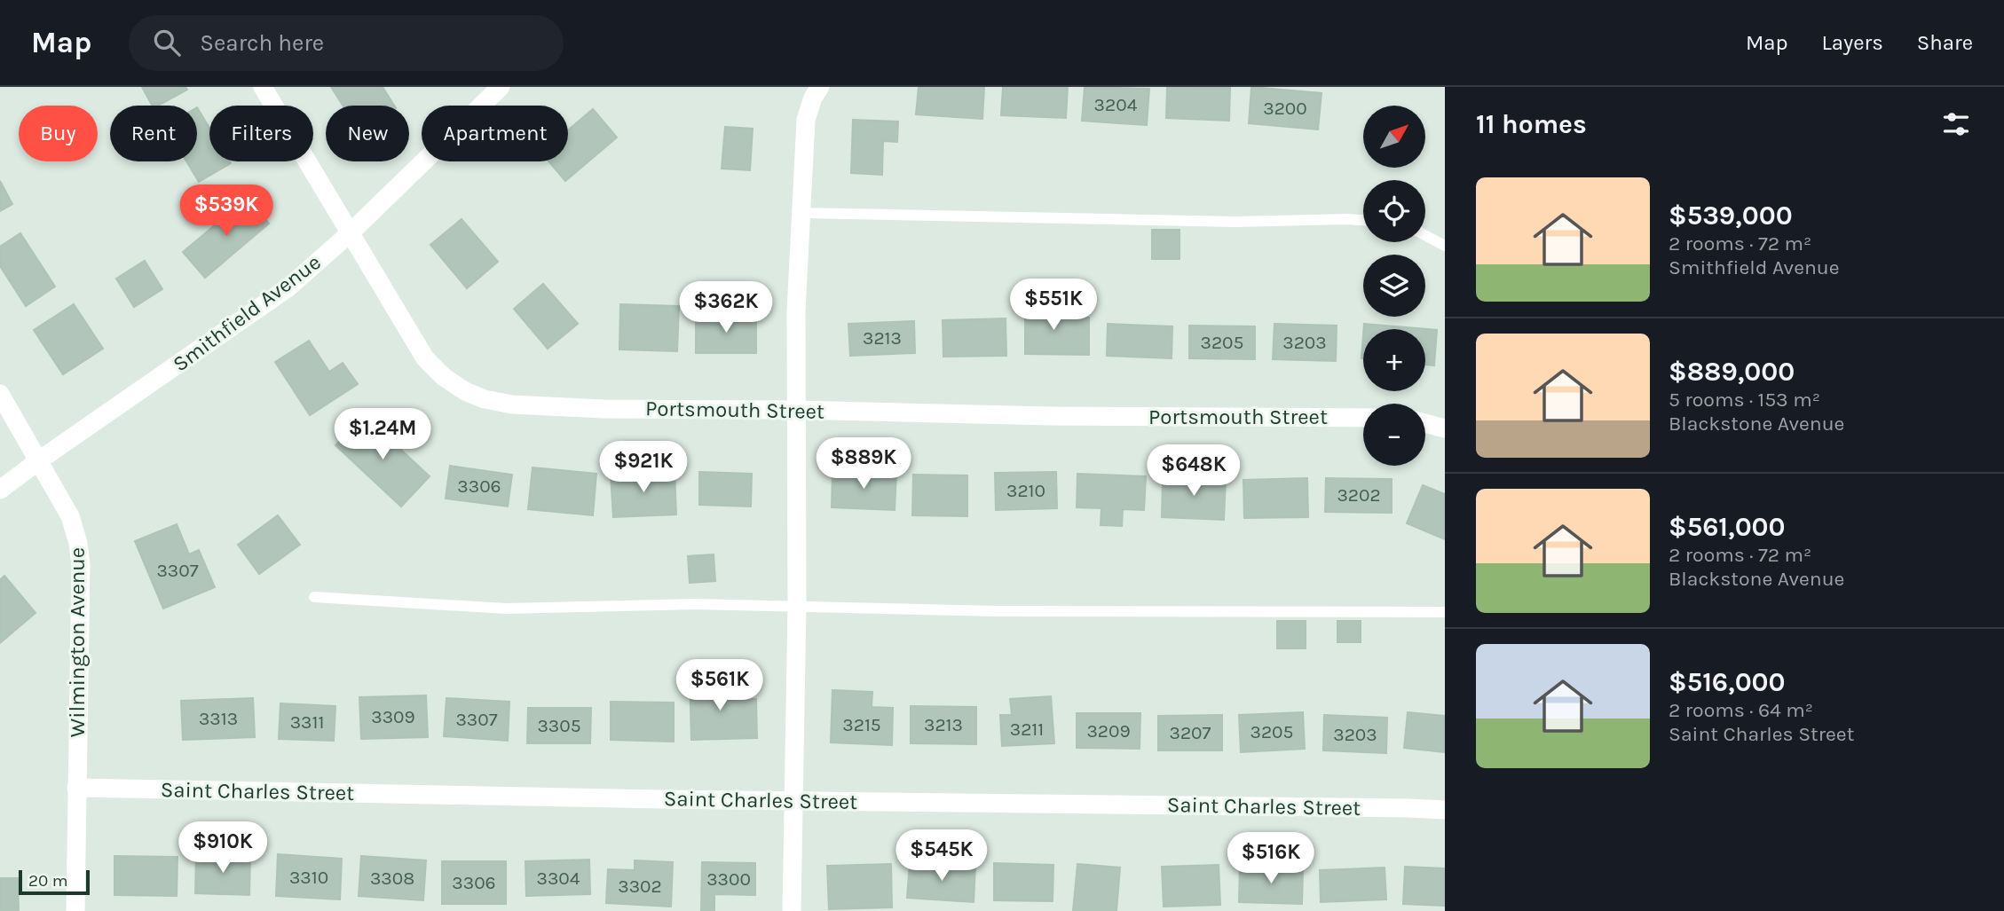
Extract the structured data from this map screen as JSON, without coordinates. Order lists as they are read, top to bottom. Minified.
{"streets":{"street":["Smithfield Avenue","Portsmouth Street","Wilmington Avenue","Saint Charles Street"]},"crossings":[["Smithfield Avenue","Portsmouth Street"],["Smithfield Avenue","Wilmington Avenue"],["Wilmington Avenue","Saint Charles Street"]],"house_numbers":["3204","3200","3213","3205","3203","3306","3210","3202","3307","3309","3313","3307","3311","3215","3213","3305","3211","3209","3205","3207","3203","3310","3308","3304","3300","3306","3302"],"scale_bar":"20 m","north":"top right","page":{"header":"Map","search":"Search here","nav":["Map","Layers","Share"],"heading":"11 homes","map_buttons":["+","−"],"chip":["Buy","Rent","Filters","New","Apartment"],"list":[{"name":"$539,000","note":"2 rooms · 72 m² · Smithfield Avenue"},{"name":"$889,000","note":"5 rooms · 153 m² · Blackstone Avenue"},{"name":"$561,000","note":"2 rooms · 72 m² · Blackstone Avenue"},{"name":"$516,000","note":"2 rooms · 64 m² · Saint Charles Street"}],"price":["$539K","$551K","$362K","$1.24M","$889K","$921K","$648K","$561K","$910K","$545K","$516K"],"scale":"20 m"}}
